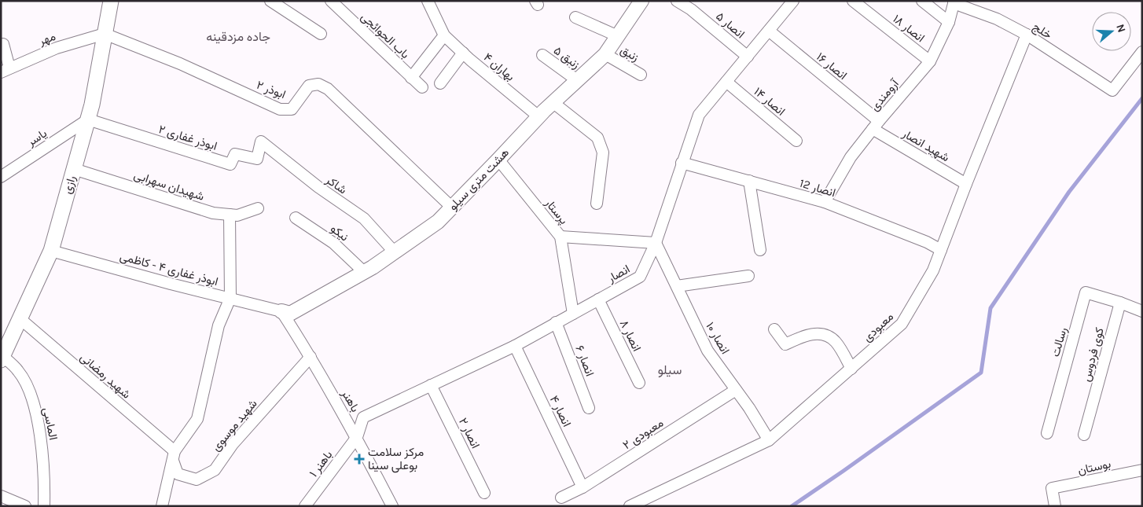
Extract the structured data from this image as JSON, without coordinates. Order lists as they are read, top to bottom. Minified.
{"streets":{"main road":["رازی"],"street":["انصار ۵","انصار ۱۸","خلج","باب الحوائجی","مهر","زنبق","زنبق ۵","انصار ۱۶","بهاران ۴","ابوذر ۲","آرومندی","انصار ۱۴","یاسر","ابوذر غفاری ۲","شهید انصار","هشت متری سیلو","شاکر","شهیدان سهرابی","انصار 12","پرستار","نیکو","ابوذر غفاری ۴ - کاظمی","انصار","معبودی","انصار ۸","انصار ۱۰","رسالت","کوی فردوس","انصار ۶","شهید رمضانی","باهنر","انصار ۴","الماسی","شهید موسوی","انصار ۲","معبودی ۲","باهنر ۱","بوستان"]},"crossings":[["انصار ۵","انصار"],["انصار ۱۸","آرومندی"],["خلج","آرومندی"],["خلج","معبودی"],["مهر","ابوذر ۲"],["مهر","رازی"],["زنبق","هشت متری سیلو"],["زنبق ۵","هشت متری سیلو"],["انصار ۱۶","آرومندی"],["انصار ۱۶","شهید انصار"],["انصار ۱۶","انصار"],["بهاران ۴","هشت متری سیلو"],["ابوذر ۲","هشت متری سیلو"],["ابوذر ۲","رازی"],["آرومندی","شهید انصار"],["آرومندی","انصار 12"],["انصار ۱۴","انصار"],["یاسر","ابوذر غفاری ۲"],["یاسر","رازی"],["ابوذر غفاری ۲","رازی"],["ابوذر غفاری ۲","شاکر"],["شهید انصار","معبودی"],["هشت متری سیلو","شاکر"],["هشت متری سیلو","پرستار"],["هشت متری سیلو","نیکو"],["هشت متری سیلو","ابوذر غفاری ۴ - کاظمی"],["هشت متری سیلو","باهنر"],["رازی","شهیدان سهرابی"],["رازی","ابوذر غفاری ۴ - کاظمی"],["رازی","شهید رمضانی"],["رازی","الماسی"],["انصار 12","انصار"],["انصار 12","معبودی"],["پرستار","انصار"],["ابوذر غفاری ۴ - کاظمی","باهنر"],["انصار","انصار ۸"],["انصار","انصار ۱۰"],["انصار","انصار ۶"],["انصار","باهنر"],["انصار","انصار ۴"],["انصار","انصار ۲"],["انصار","باهنر ۱"],["معبودی","انصار ۱۰"],["انصار ۱۰","معبودی ۲"],["رسالت","کوی فردوس"],["شهید رمضانی","شهید موسوی"],["باهنر","شهید موسوی"],["باهنر","باهنر ۱"],["انصار ۴","معبودی ۲"]],"districts":["جاده مزدقینه","سیلو"],"places":{"health":["مرکز سلامت بوعلی سینا"]},"north":"right"}
